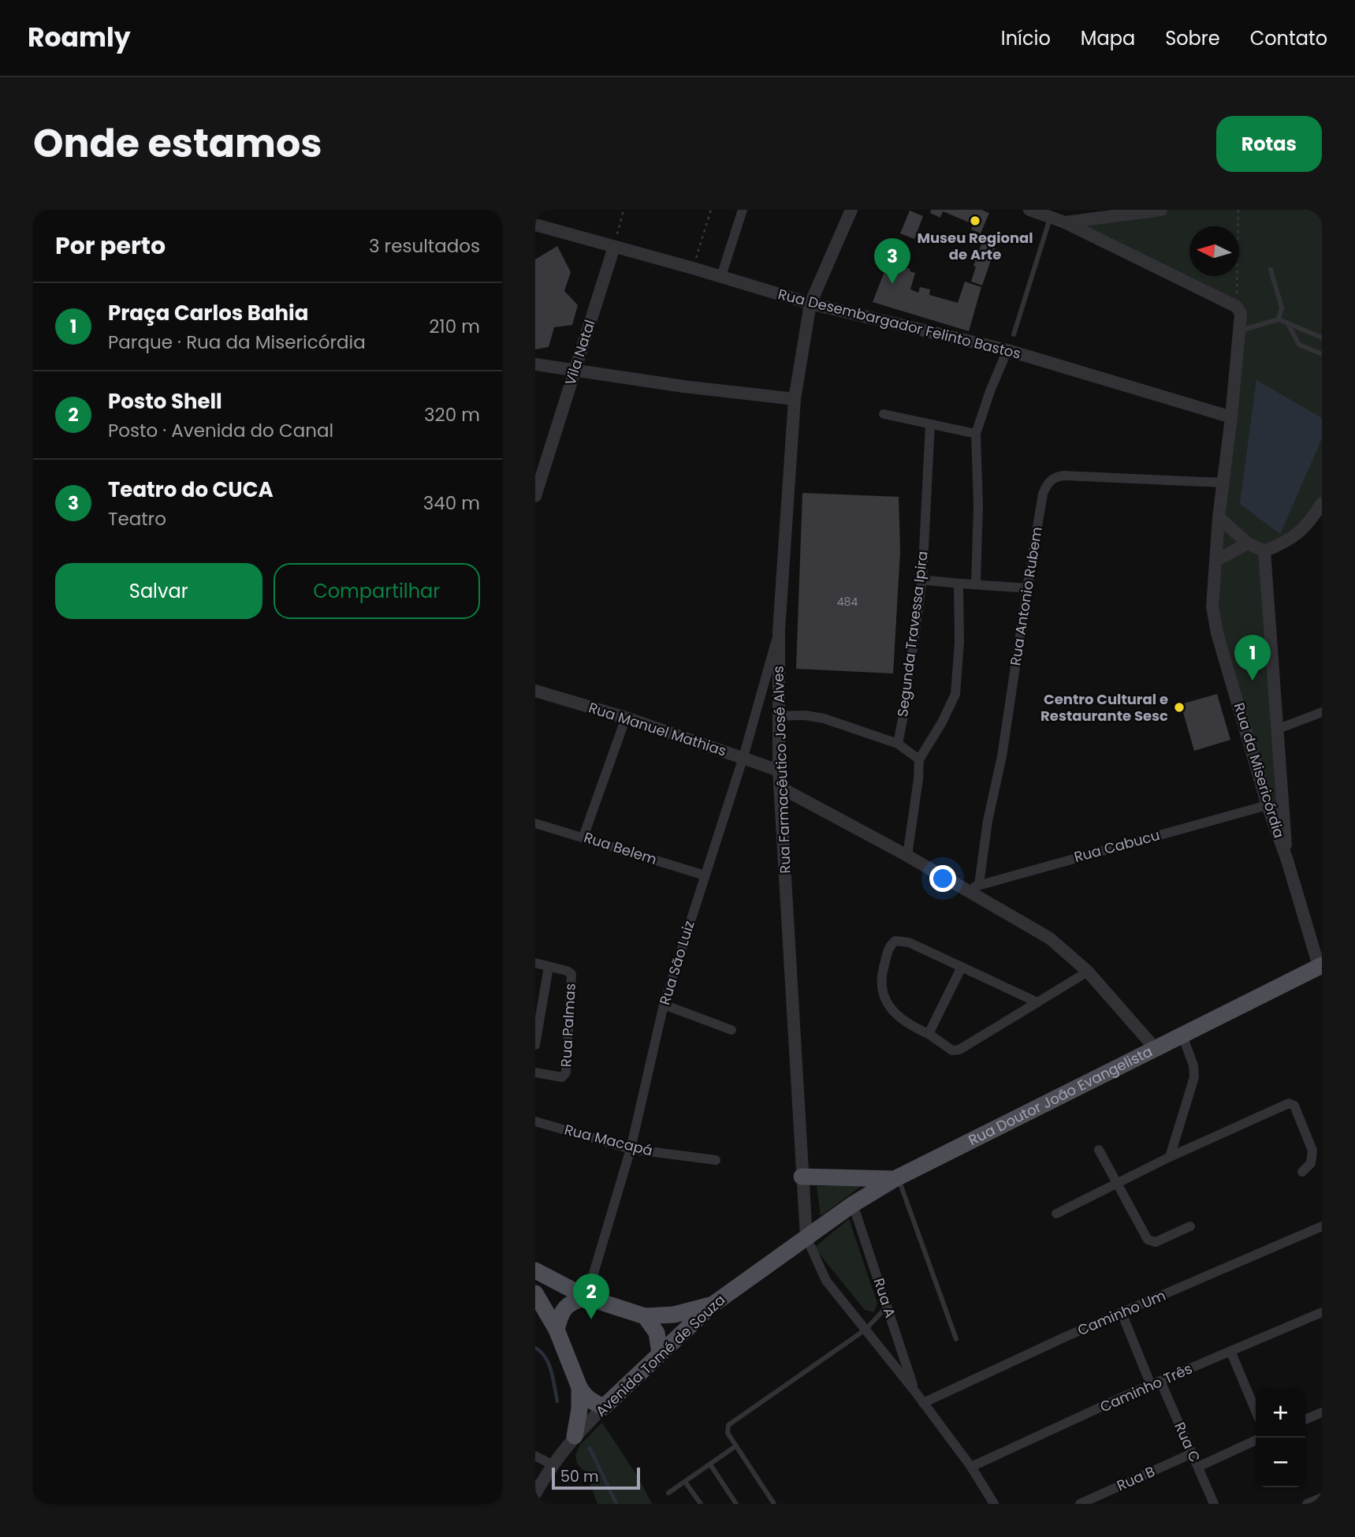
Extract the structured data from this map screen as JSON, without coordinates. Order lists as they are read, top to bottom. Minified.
{"streets":{"main road":["Rua Doutor João Evangelista","Avenida Tomé de Souza"],"street":["Rua Desembargador Felinto Bastos","Vila Natal","Rua Antonio Rubem","Segunda Travessa Ipira","Rua Manuel Mathias","Rua Farmacêutico José Alves","Rua da Misericórdia","Rua Cabucu","Rua Belem","Rua São Luiz","Rua Palmas","Rua Macapá","Rua A","Caminho Um","Caminho Três","Rua C","Rua B"]},"crossings":[["Rua Desembargador Felinto Bastos","Vila Natal"],["Rua Desembargador Felinto Bastos","Rua Farmacêutico José Alves"],["Rua Desembargador Felinto Bastos","Rua da Misericórdia"],["Rua Antonio Rubem","Rua da Misericórdia"],["Rua Antonio Rubem","Rua Cabucu"],["Rua Manuel Mathias","Rua Farmacêutico José Alves"],["Rua Manuel Mathias","Rua São Luiz"],["Rua Farmacêutico José Alves","Rua São Luiz"],["Rua Farmacêutico José Alves","Rua Doutor João Evangelista"],["Rua Farmacêutico José Alves","Rua A"],["Rua Farmacêutico José Alves","Avenida Tomé de Souza"],["Rua da Misericórdia","Rua Cabucu"],["Rua da Misericórdia","Rua Doutor João Evangelista"],["Rua Belem","Rua São Luiz"],["Rua São Luiz","Rua Macapá"],["Rua São Luiz","Avenida Tomé de Souza"],["Rua Doutor João Evangelista","Rua A"],["Rua Doutor João Evangelista","Avenida Tomé de Souza"],["Rua A","Caminho Um"],["Rua A","Avenida Tomé de Souza"],["Rua A","Caminho Três"],["Caminho Um","Rua C"],["Caminho Três","Rua C"],["Rua C","Rua B"]],"places":["Museu Regional de Arte","Centro Cultural e Restaurante Sesc"],"house_numbers":["484"],"scale_bar":"50 m","north":"left","page":{"header":"Roamly","nav":["Início","Mapa","Sobre","Contato"],"title":"Onde estamos","buttons":["Rotas",["Salvar","Compartilhar"]],"heading":["Por perto","3 resultados"],"pins":["3","1","2"],"list":[{"mark":"1","name":"Praça Carlos Bahia","note":"Parque · Rua da Misericórdia","value":"210 m"},{"mark":"2","name":"Posto Shell","note":"Posto · Avenida do Canal","value":"320 m"},{"mark":"3","name":"Teatro do CUCA","note":"Teatro","value":"340 m"}],"map_buttons":["+","−"],"scale":"50 m"}}
